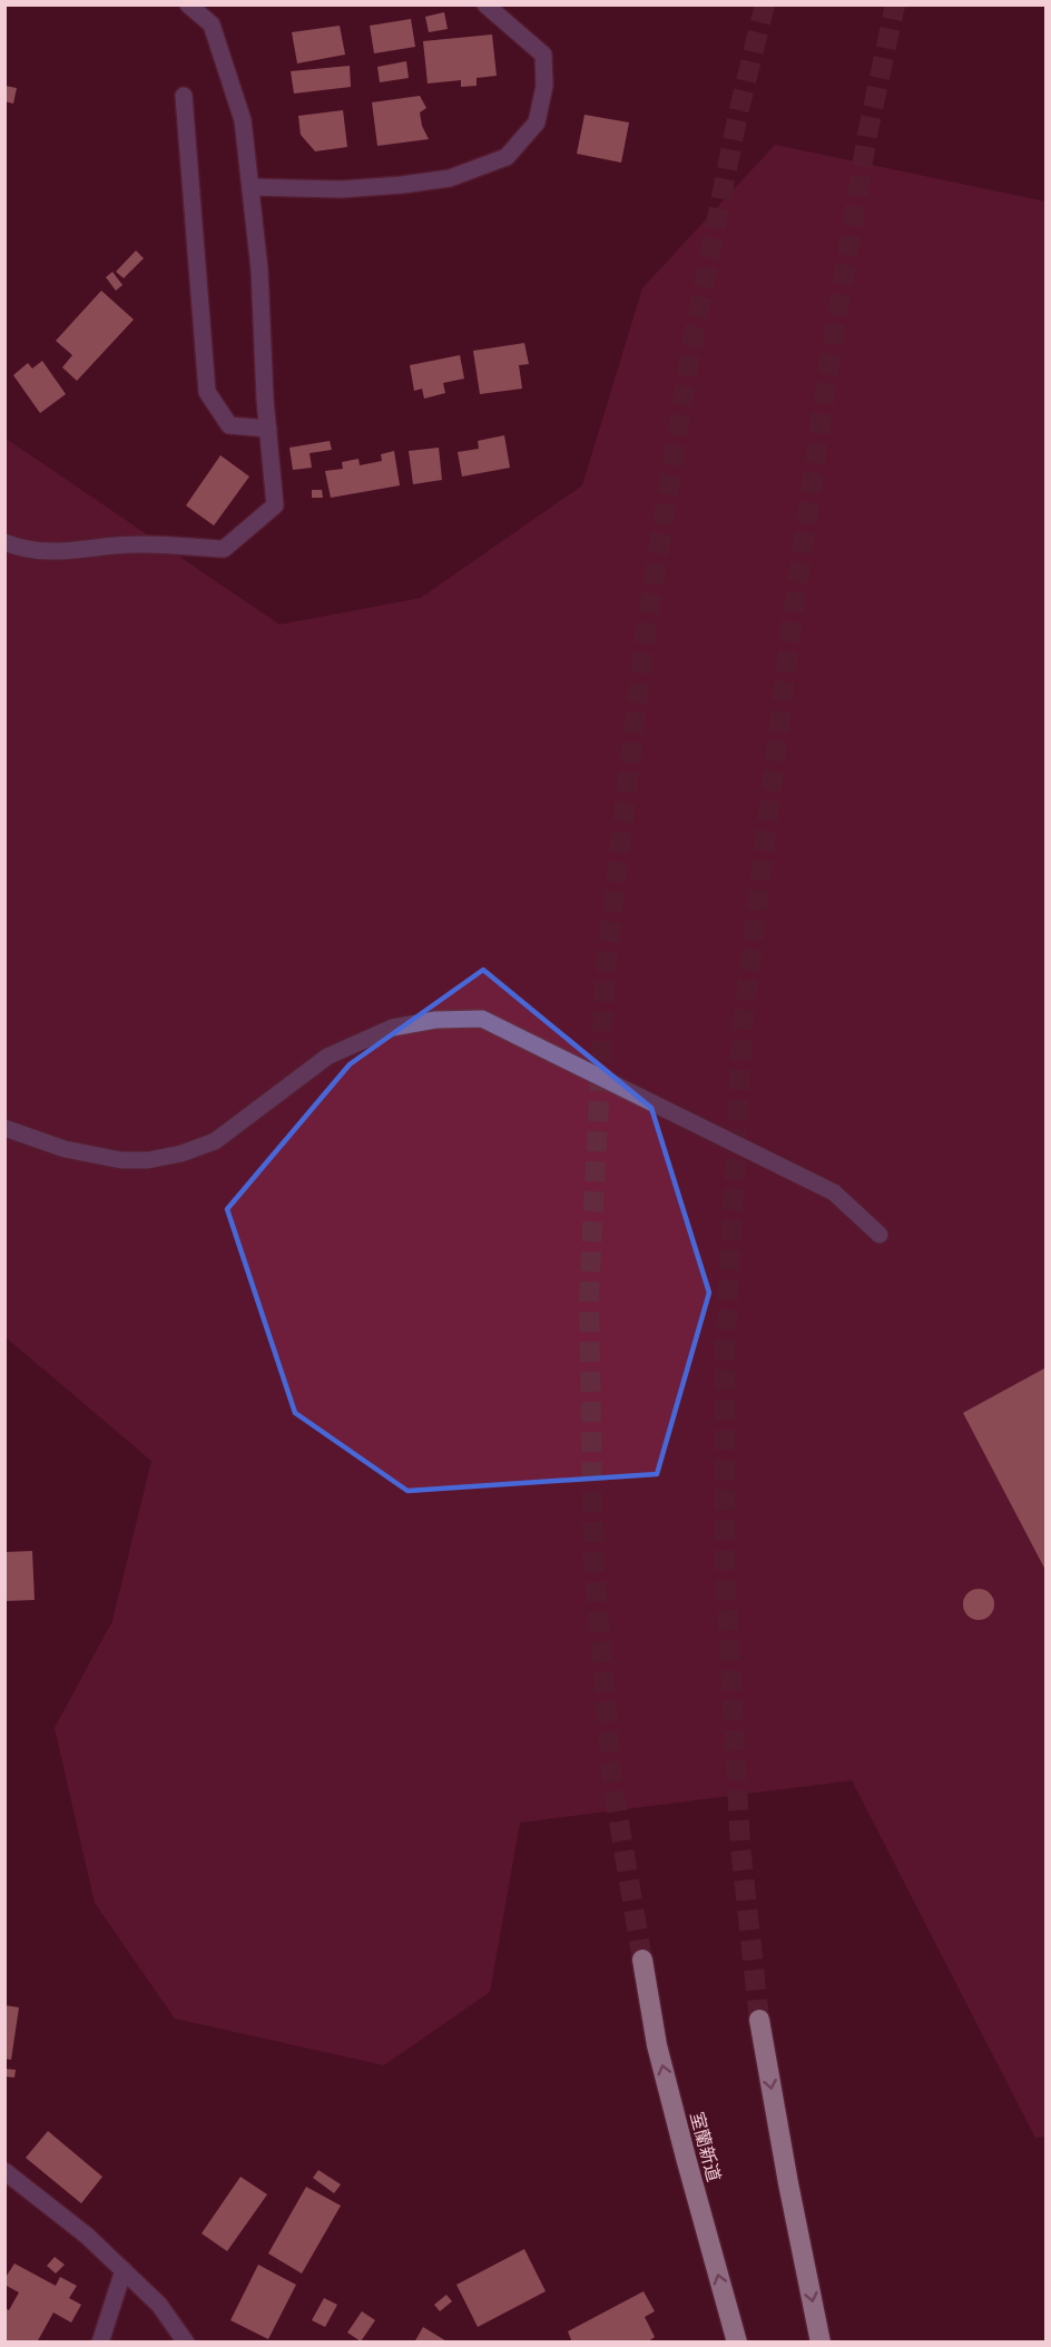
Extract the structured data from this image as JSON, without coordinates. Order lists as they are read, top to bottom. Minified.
{"streets":{"highway":["室蘭新道"]}}
